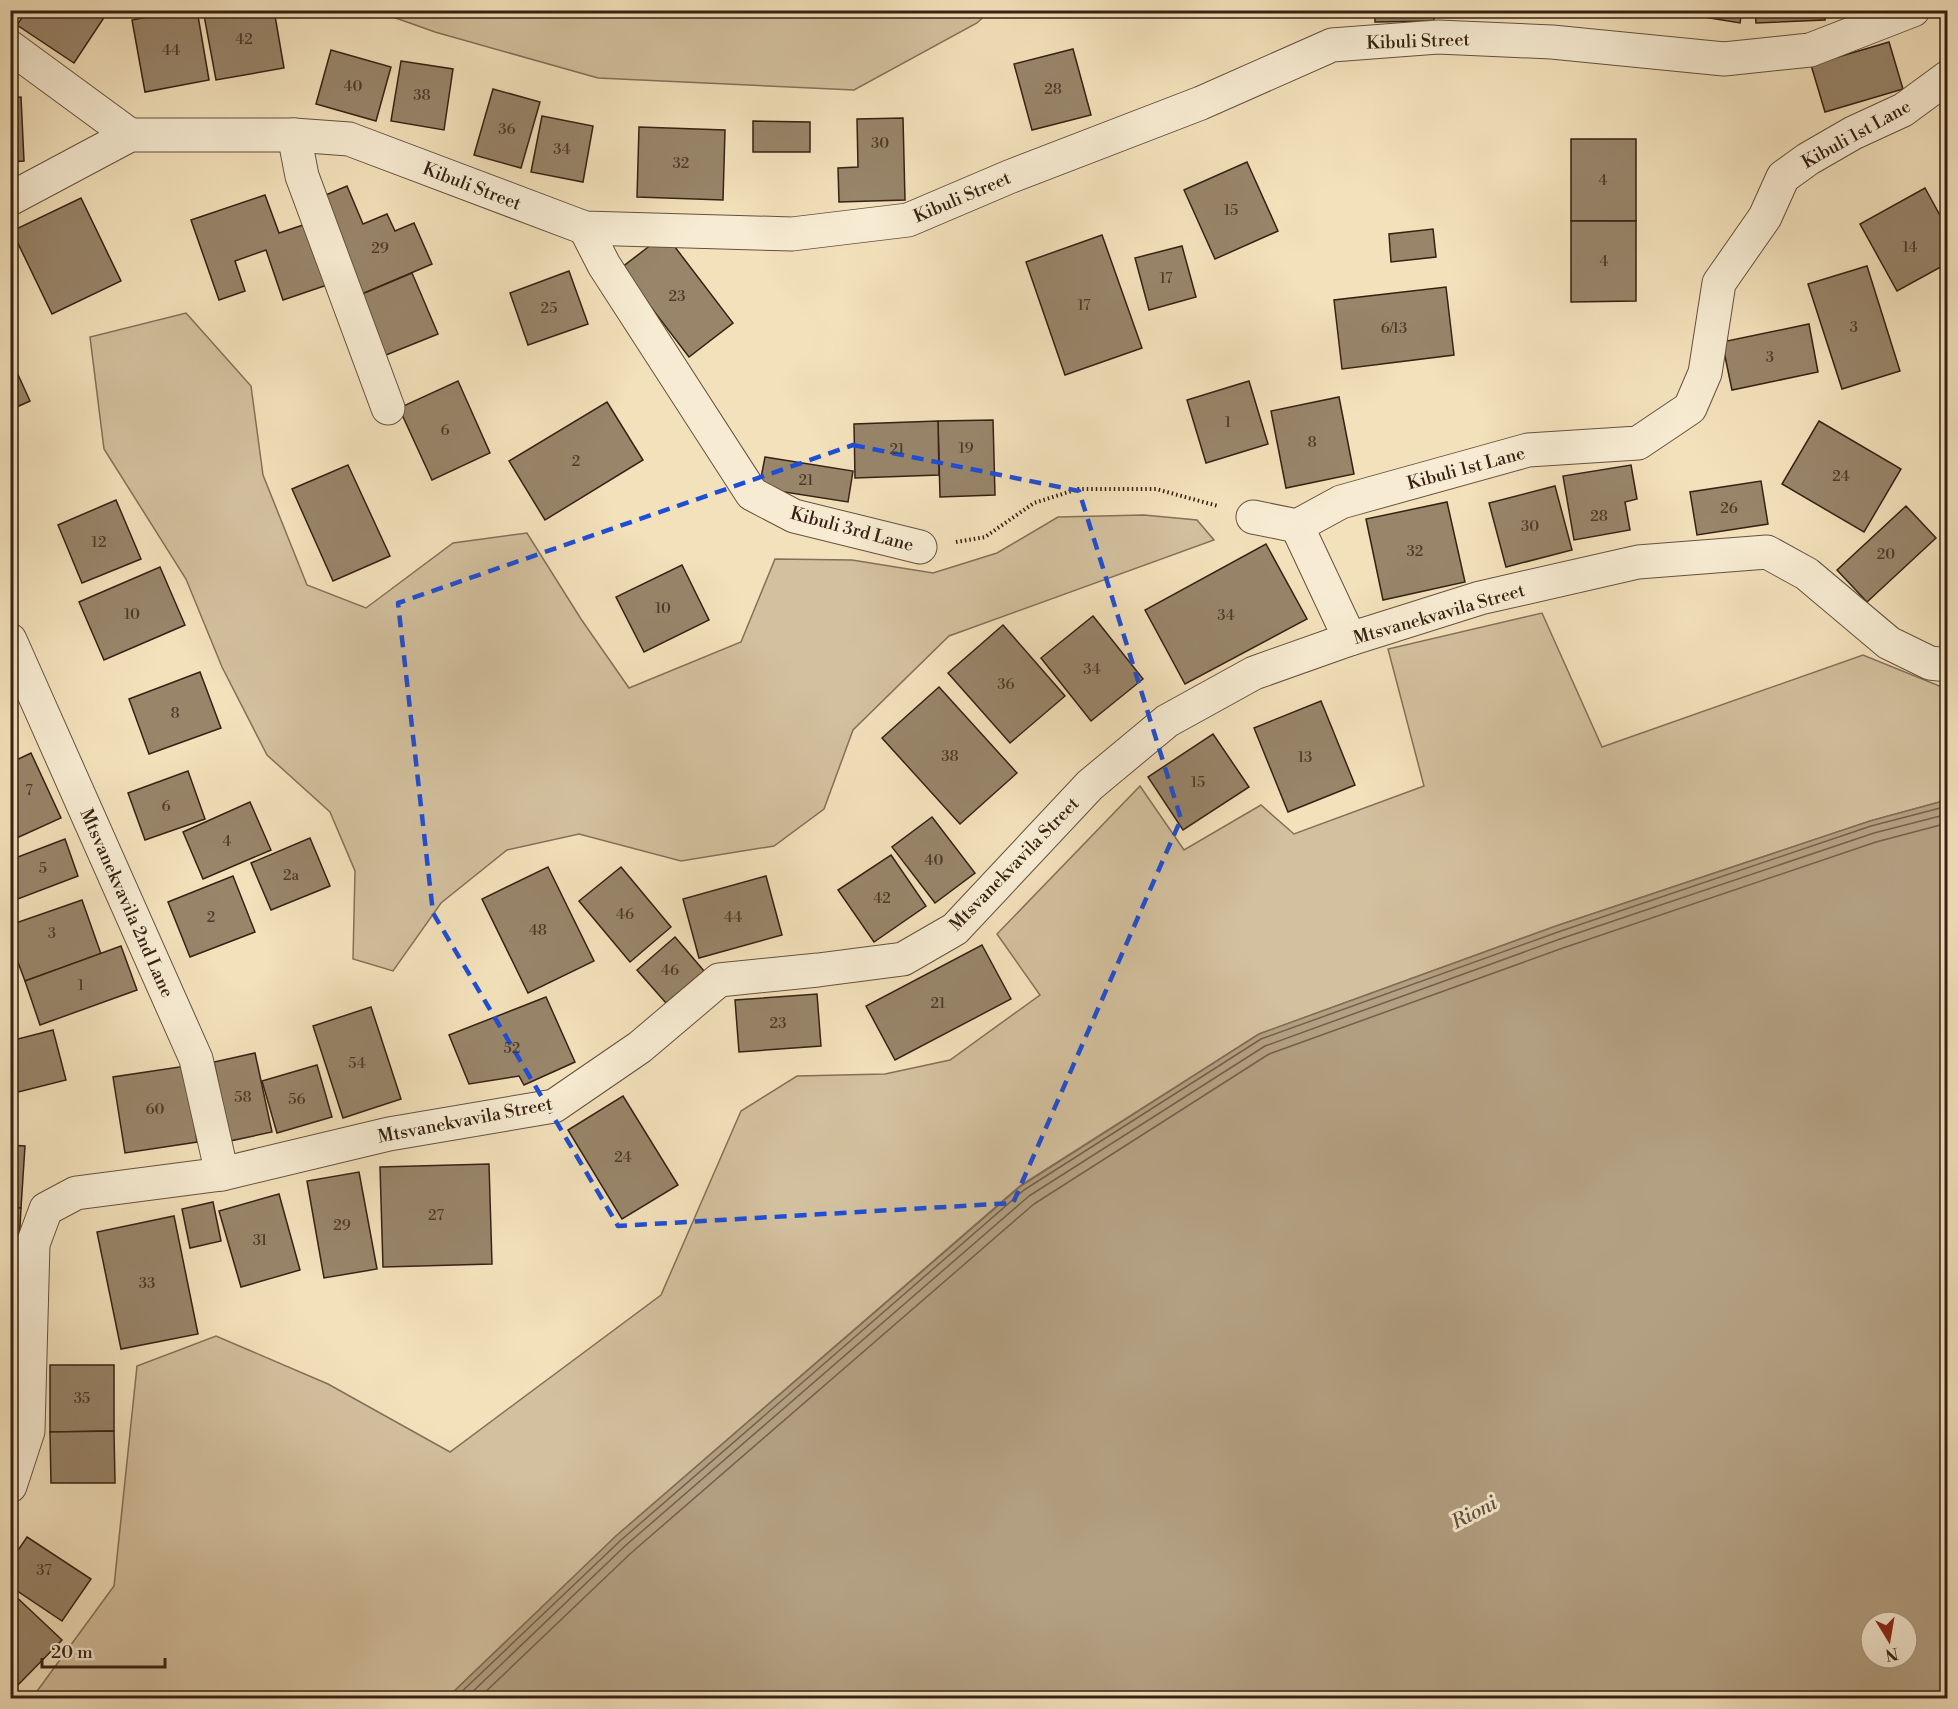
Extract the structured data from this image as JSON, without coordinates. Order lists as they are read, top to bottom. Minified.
{"streets":{"street":["Kibuli Street","Kibuli 1st Lane","Kibuli 3rd Lane","Mtsvanekvavila Street","Mtsvanekvavila 2nd Lane"]},"crossings":[["Kibuli Street","Kibuli 3rd Lane"],["Mtsvanekvavila Street","Mtsvanekvavila 2nd Lane"]],"water":["Rioni"],"house_numbers":["42","44","40","28","38","36","30","34","32","4","15","14","29","4","17","23","17","25","3","6/13","3","1","6","8","19","21","2","24","21","26","28","30","12","32","20","10","10","34","34","36","8","38","13","15","7","6","4","40","5","2a","42","46","2","44","48","3","46","1","21","23","52","54","58","56","60","24","27","29","31","33","35","37"],"scale_bar":"20 m","north":"bottom"}
